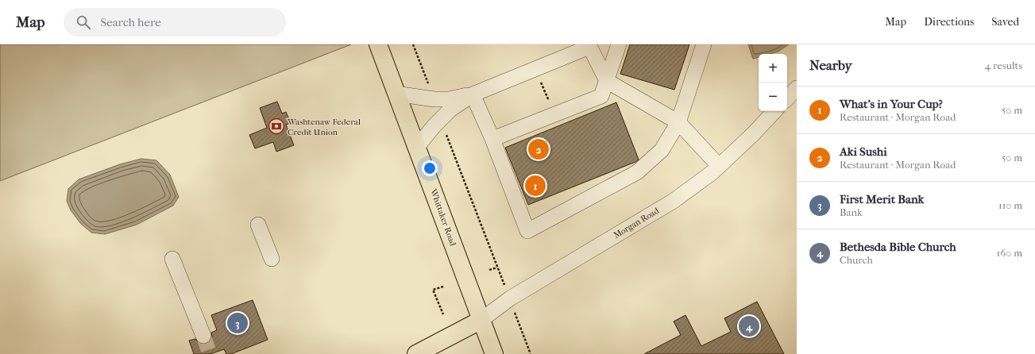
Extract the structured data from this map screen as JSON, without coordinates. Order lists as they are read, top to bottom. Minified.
{"streets":{"main road":["Whittaker Road"],"street":["Morgan Road"]},"crossings":[["Whittaker Road","Morgan Road"]],"places":{"bank":["Washtenaw Federal Credit Union"]},"page":{"header":"Map","search":"Search here","nav":["Map","Directions","Saved"],"heading":["Nearby","4 results"],"map_buttons":["+","−"],"list":[{"mark":"1","name":"What's in Your Cup?","note":"Restaurant · Morgan Road","value":"50 m"},{"mark":"2","name":"Aki Sushi","note":"Restaurant · Morgan Road","value":"50 m"},{"mark":"3","name":"First Merit Bank","note":"Bank","value":"110 m"},{"mark":"4","name":"Bethesda Bible Church","note":"Church","value":"160 m"}],"pins":["2","1","3","4"]}}
